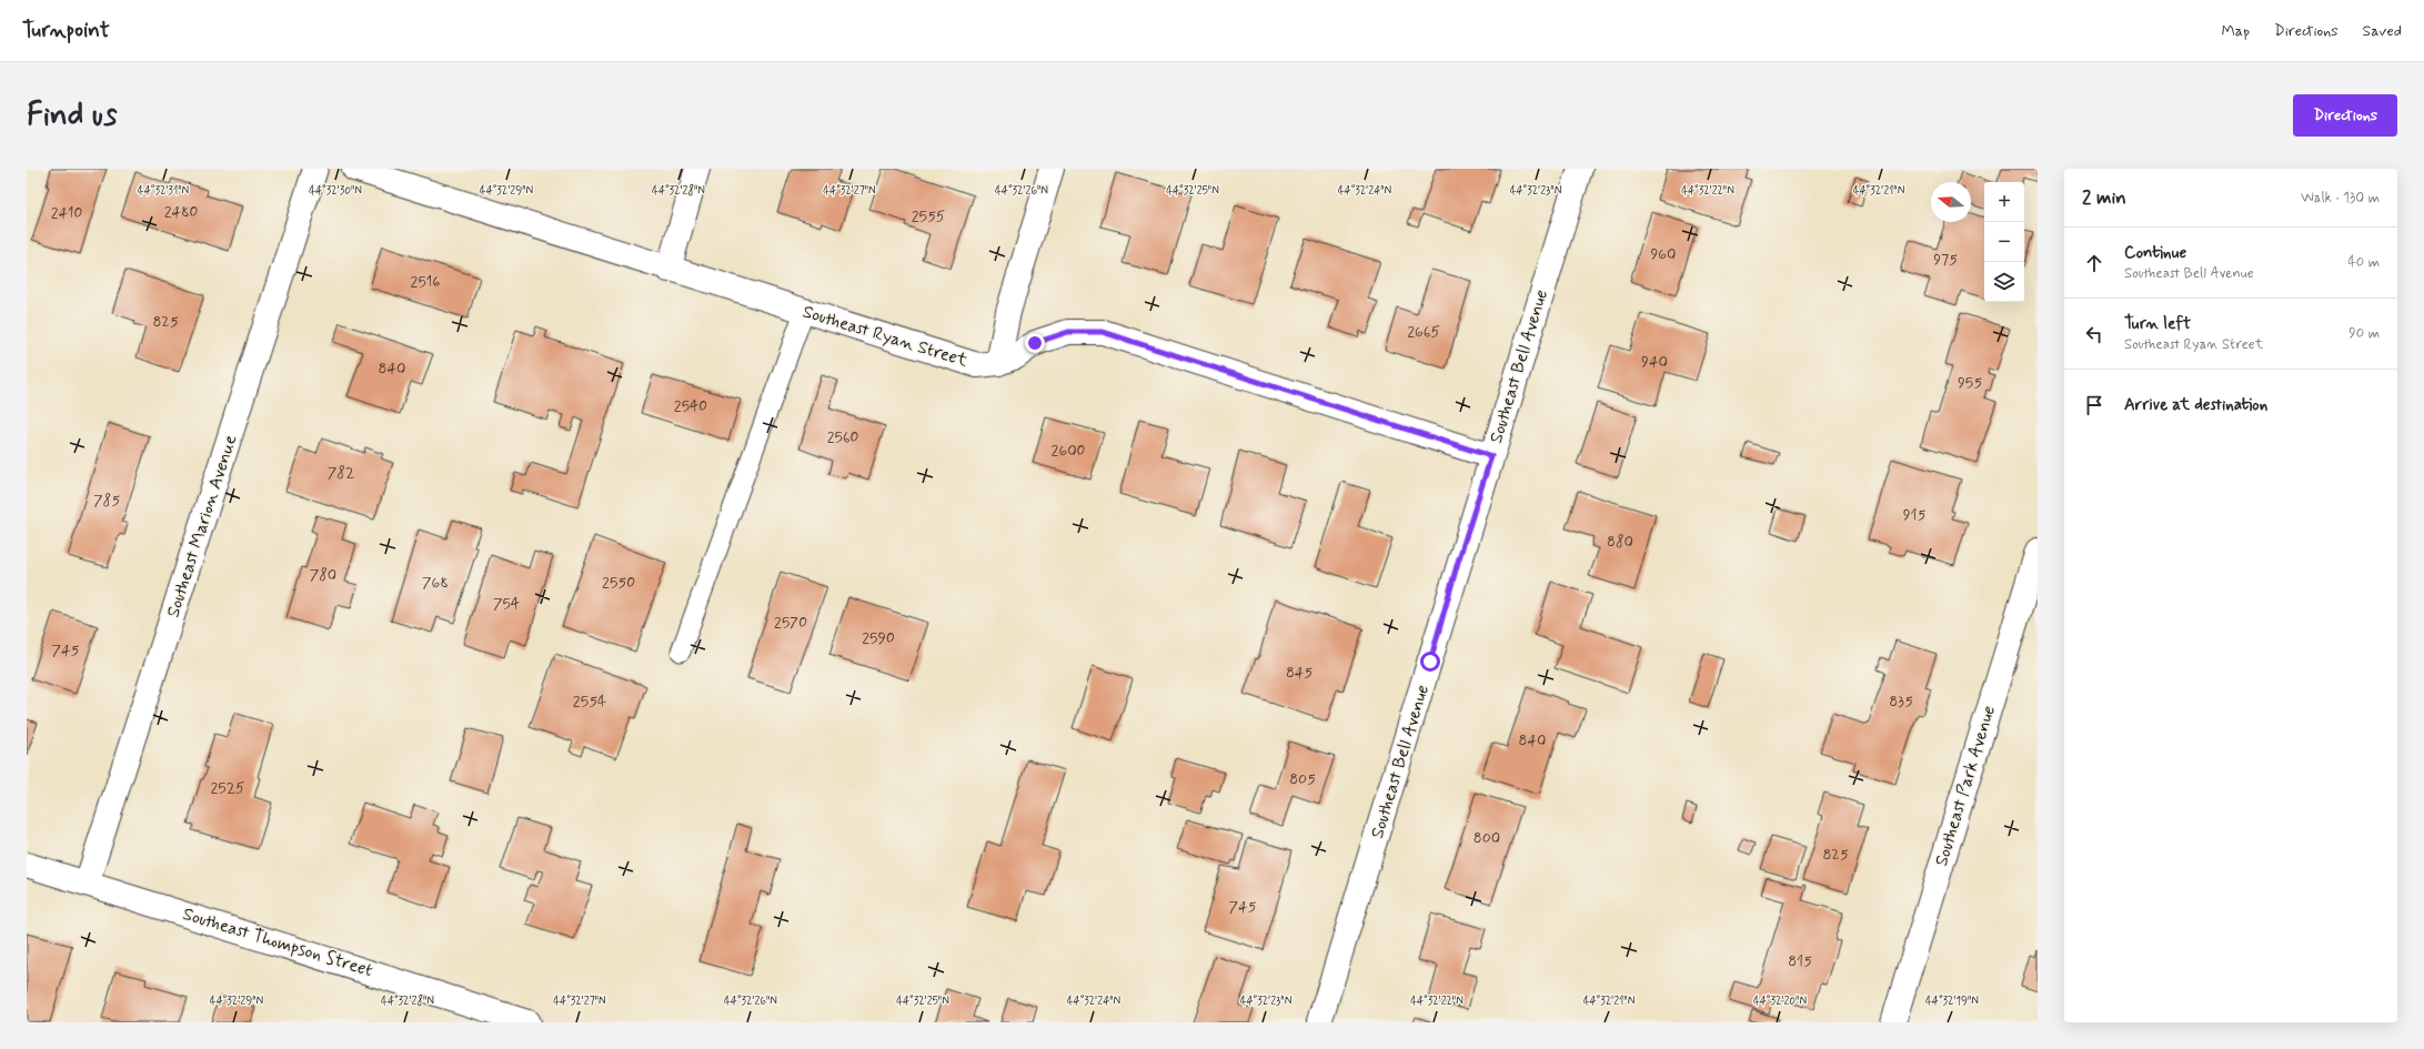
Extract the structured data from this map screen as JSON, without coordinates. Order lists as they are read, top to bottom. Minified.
{"streets":{"street":["Southeast Ryan Street","Southeast Bell Avenue","Southeast Marion Avenue","Southeast Park Avenue","Southeast Thompson Street"]},"crossings":[["Southeast Ryan Street","Southeast Bell Avenue"],["Southeast Marion Avenue","Southeast Thompson Street"]],"house_numbers":["2480","2410","2555","960","975","2516","825","2665","940","840","955","2540","2560","2600","782","785","915","880","780","768","2550","754","2570","2590","745","845","2554","835","840","805","2525","800","825","745","815"],"north":"left","page":{"header":"Turnpoint","nav":["Map","Directions","Saved"],"buttons":"Directions","title":"Find us","heading":["2 min","Walk · 130 m"],"map_buttons":["+","−"],"list":[["Continue","Southeast Bell Avenue","40 m"],["Turn left","Southeast Ryan Street","90 m"],"Arrive at destination"]},"coordinates":["44°32'31\"N","44°32'30\"N","44°32'29\"N","44°32'28\"N","44°32'27\"N","44°32'26\"N","44°32'25\"N","44°32'24\"N","44°32'23\"N","44°32'22\"N","44°32'21\"N","44°32'20\"N","44°32'19\"N"]}
